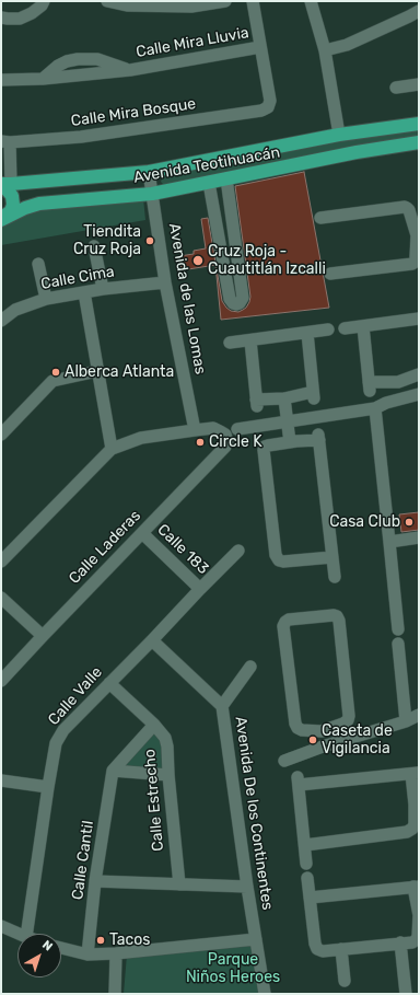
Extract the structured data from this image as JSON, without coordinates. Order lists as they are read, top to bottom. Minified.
{"streets":{"main road":["Avenida Teotihuacán"],"street":["Calle Mira Lluvia","Calle Mira Bosque","Calle Cima","Avenida de las Lomas","Calle Laderas","Calle 183","Calle Valle","Calle Estrecho","Avenida De los Continentes","Calle Cantil"]},"crossings":[["Calle Mira Lluvia","Calle Mira Bosque"],["Avenida Teotihuacán","Avenida de las Lomas"],["Calle Cima","Avenida de las Lomas"],["Avenida de las Lomas","Calle Laderas"],["Calle Laderas","Calle 183"],["Calle 183","Calle Valle"],["Calle Valle","Calle Estrecho"],["Calle Valle","Avenida De los Continentes"]],"parks":["Parque Niños Heroes"],"places":["Tiendita Cruz Roja","Cruz Roja - Cuautitlán Izcalli","Alberca Atlanta","Circle K","Casa Club","Caseta de Vigilancia","Tacos"],"north":"top right"}
